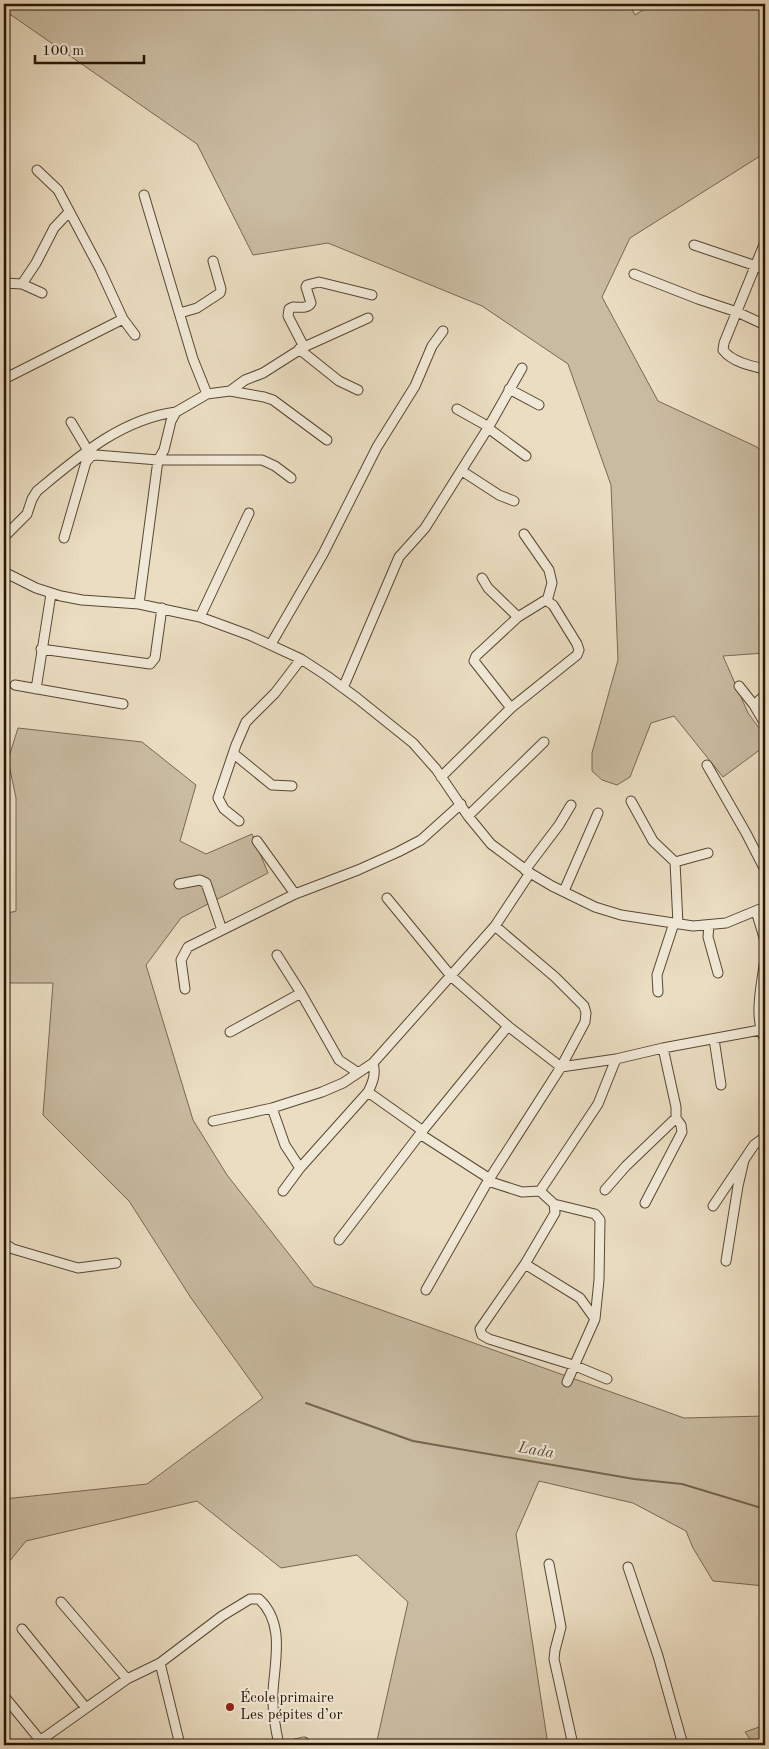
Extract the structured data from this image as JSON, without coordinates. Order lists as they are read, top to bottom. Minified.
{"water":["Lada"],"places":["École primaire Les pépites d’or"],"scale_bar":"100 m"}
